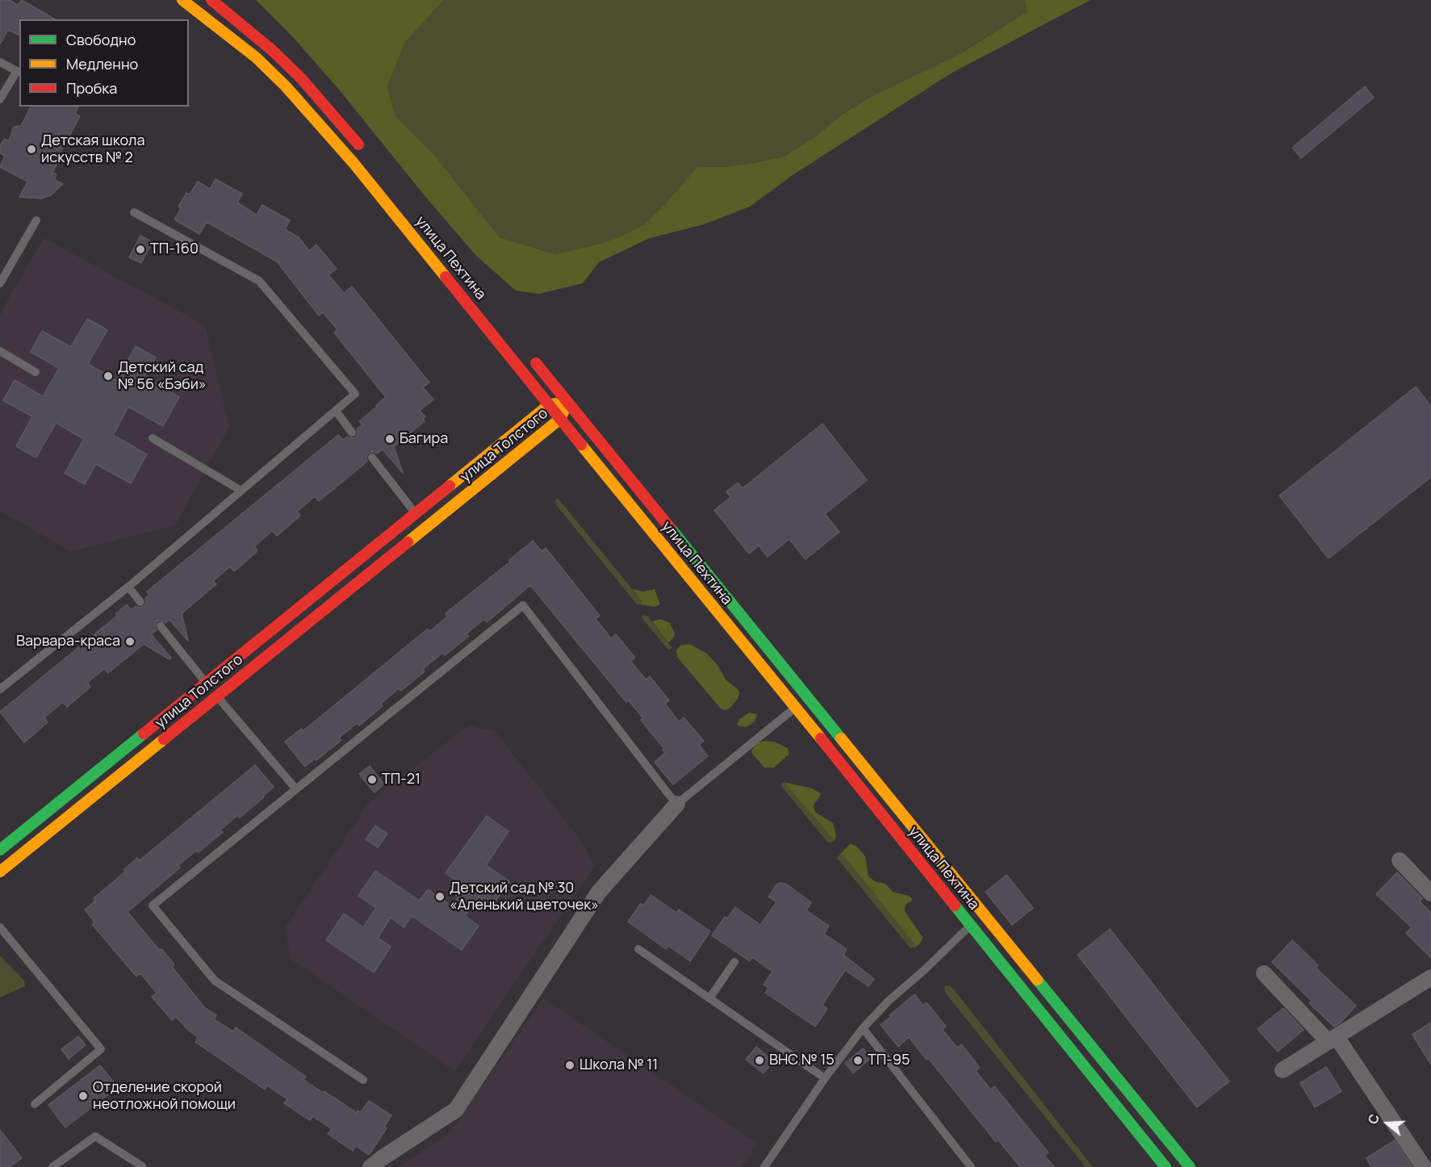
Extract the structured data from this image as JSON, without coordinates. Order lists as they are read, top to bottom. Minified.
{"streets":{"street":["улица Пехтина","улица Толстого"]},"crossings":[["улица Пехтина","улица Толстого"]],"places":["Детская школа искусств № 2","ТП-160","Детский сад № 56 «Бэби»","Багира","Варвара-краса","ТП-21","Детский сад № 30 «Аленький цветочек»","ВНС № 15","ТП-95","Школа № 11","Отделение скорой неотложной помощи"],"legend":["Свободно","Медленно","Пробка"],"north":"left"}
